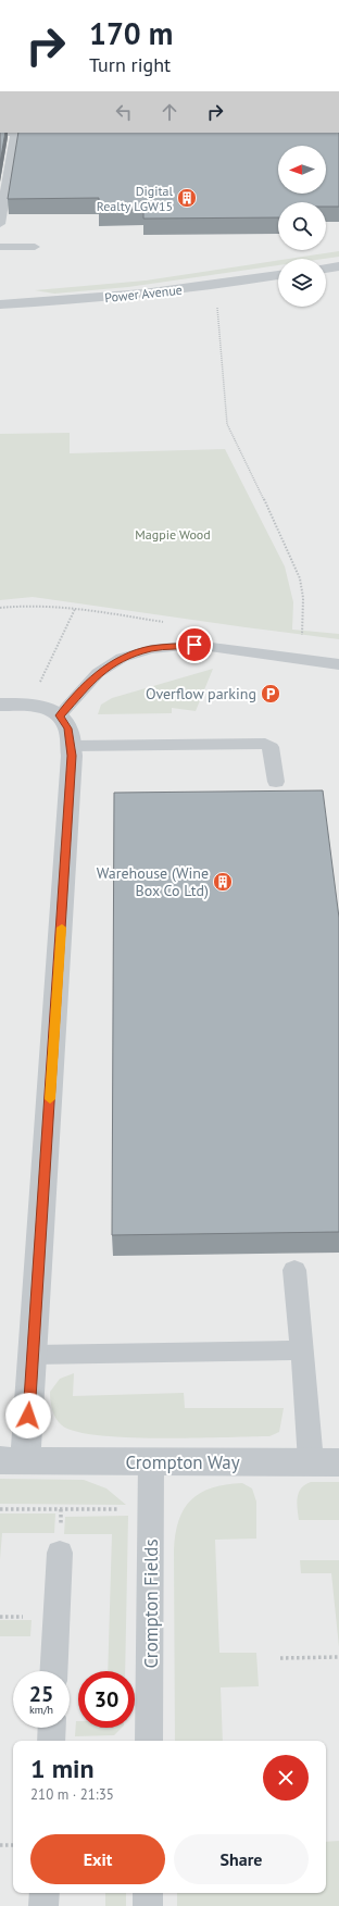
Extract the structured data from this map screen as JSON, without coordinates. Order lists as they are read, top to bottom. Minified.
{"streets":{"street":["Power Avenue","Crompton Way"],"lane":["Crompton Fields"]},"crossings":[["Crompton Way","Crompton Fields"]],"parks":["Magpie Wood"],"places":{"building":["Digital Realty LGW15","Warehouse (Wine Box Co Ltd)"],"parking":["Overflow parking"]},"north":"left","page":{"turn":["170 m","Turn right"],"speed":"25 km/h","limit":"30","heading":["1 min","210 m · 21:35"],"buttons":["Exit","Share"]}}
